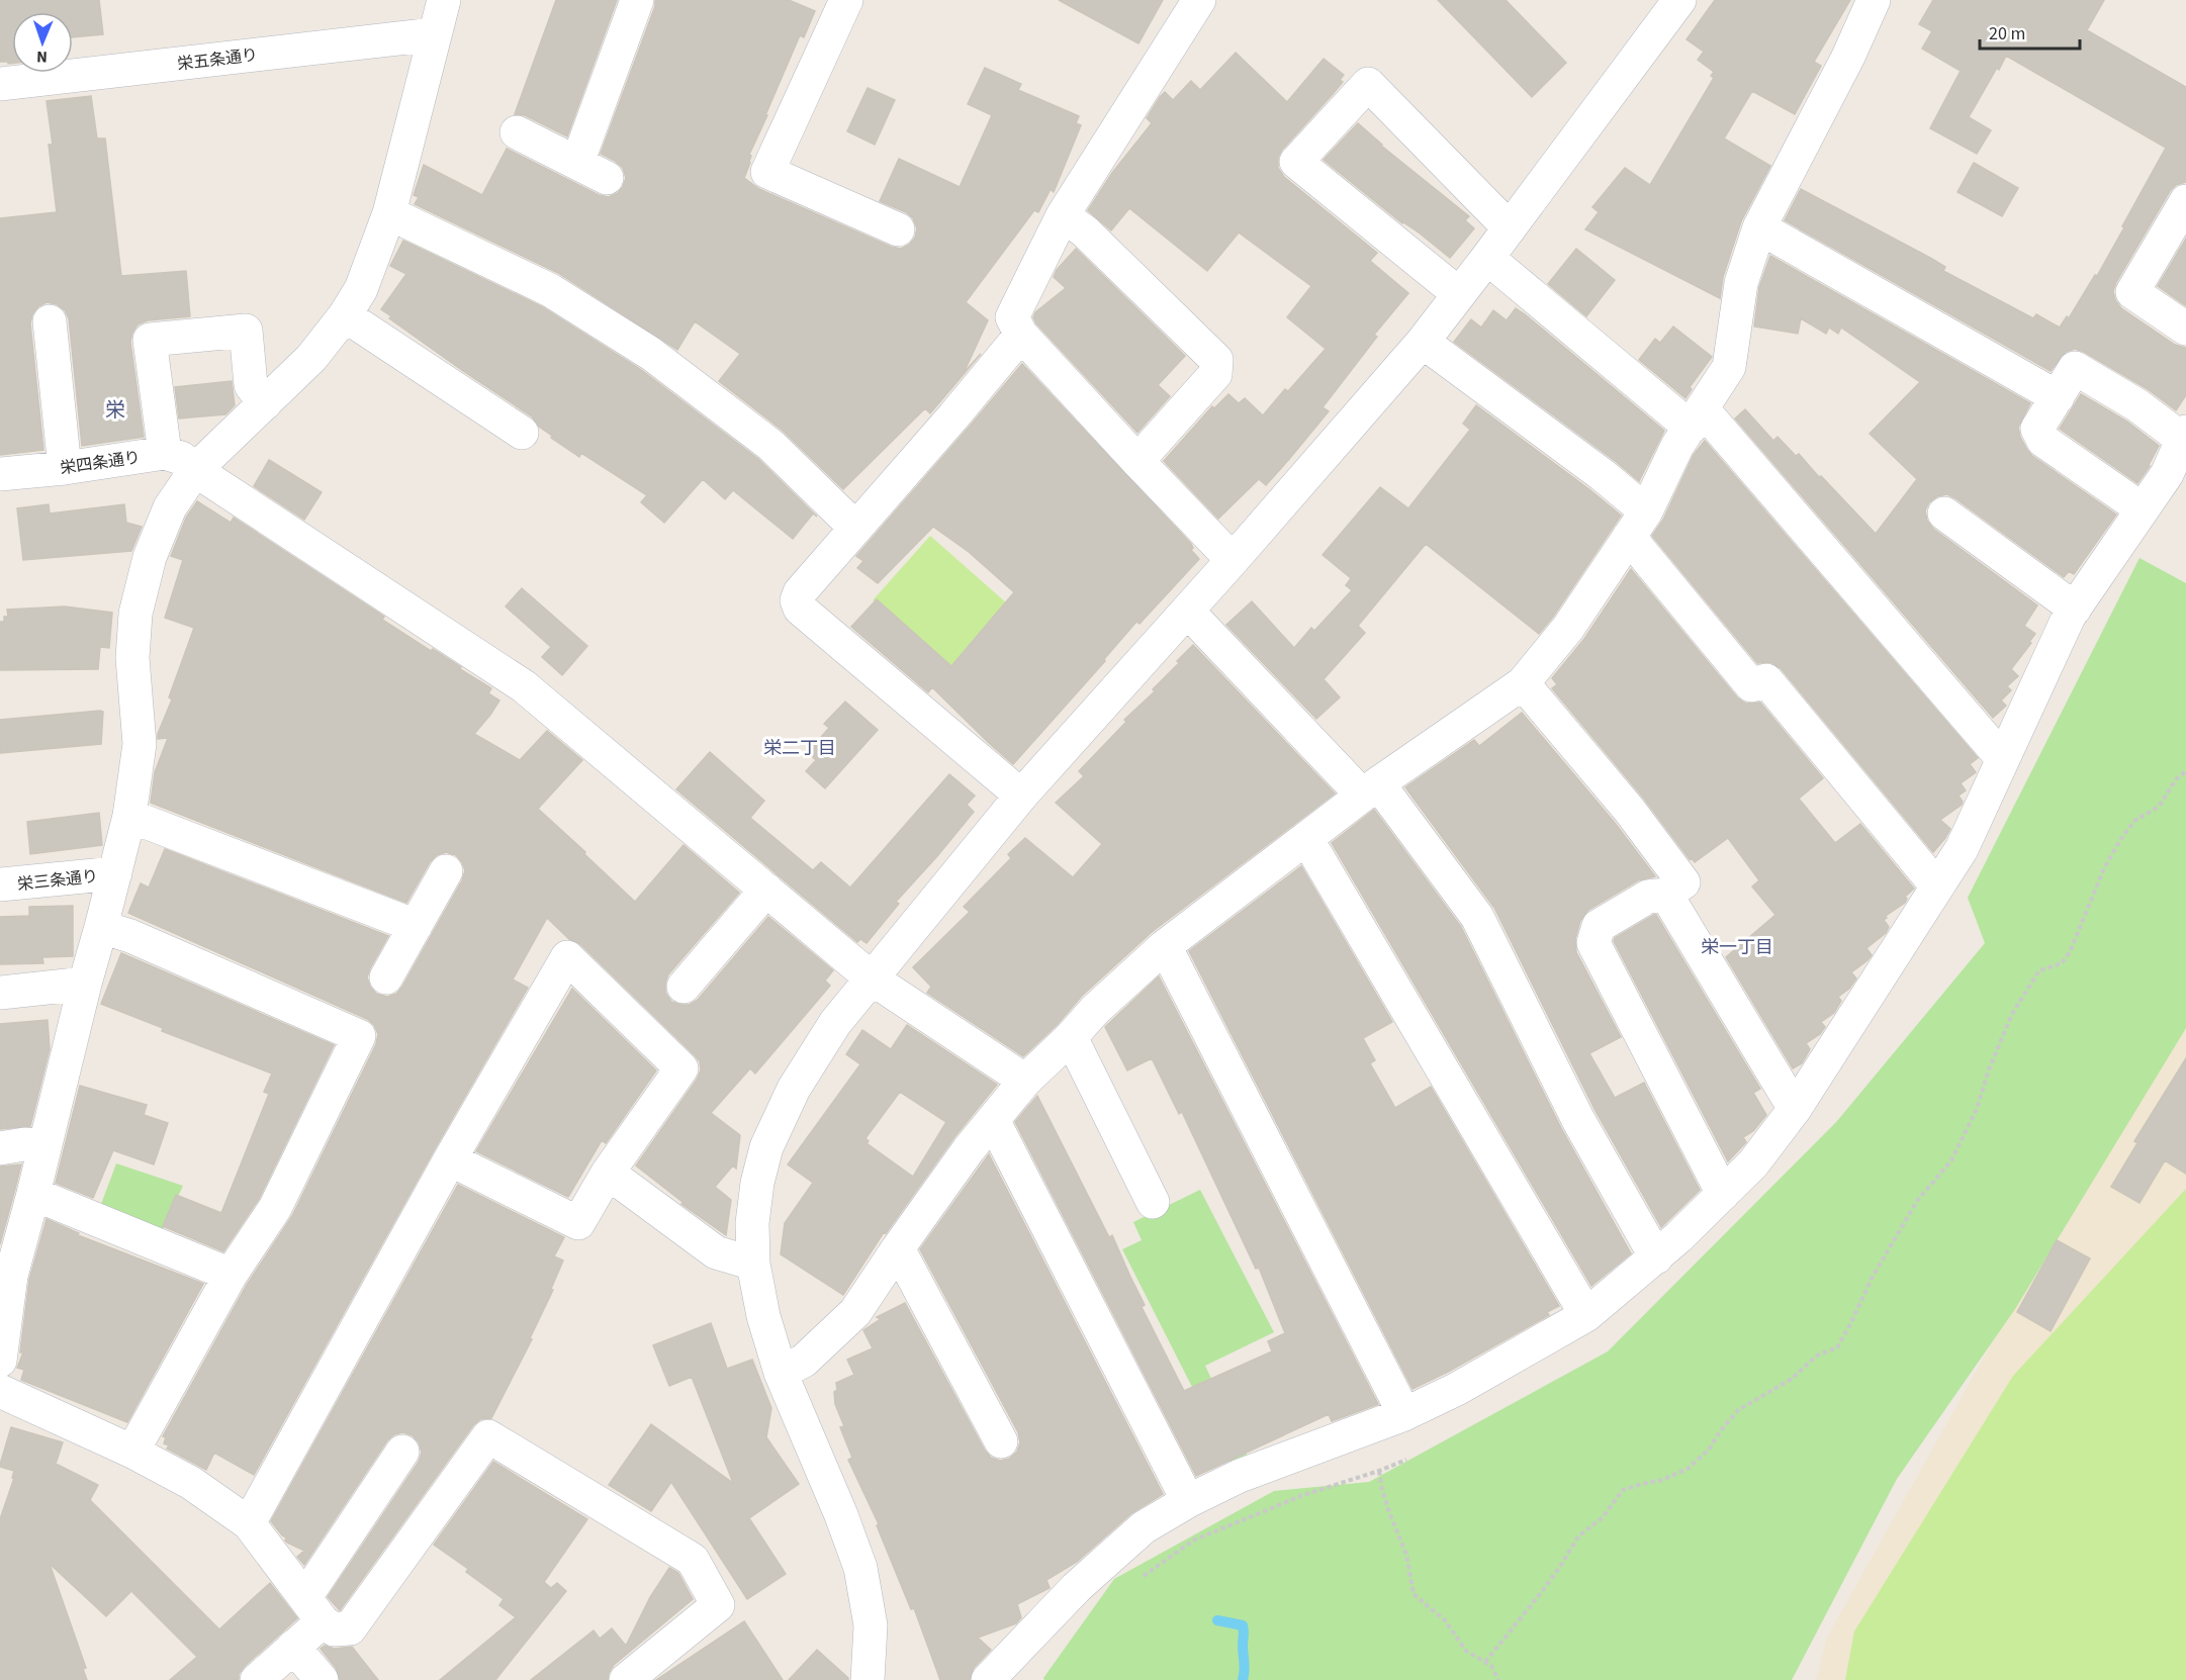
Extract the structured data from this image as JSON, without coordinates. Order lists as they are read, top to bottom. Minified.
{"streets":{"street":["栄五条通り","栄四条通り","栄三条通り"]},"districts":["栄","栄二丁目","栄一丁目"],"scale_bar":"20 m","north":"bottom"}
